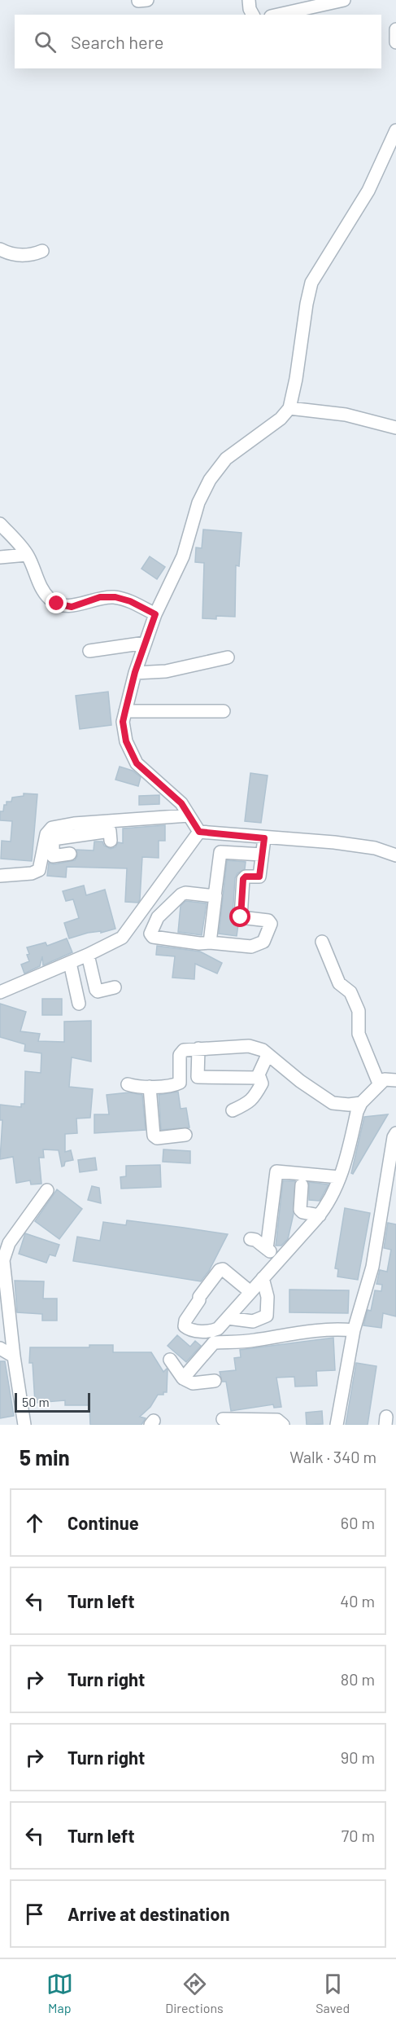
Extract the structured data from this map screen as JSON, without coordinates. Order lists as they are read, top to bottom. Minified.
{"scale_bar":"50 m","page":{"search":"Search here","scale":"50 m","heading":["5 min","Walk · 340 m"],"list":[["Continue","60 m"],["Turn left","40 m"],["Turn right","80 m"],["Turn right","90 m"],["Turn left","70 m"],"Arrive at destination"],"nav":["Map","Directions","Saved"]}}
